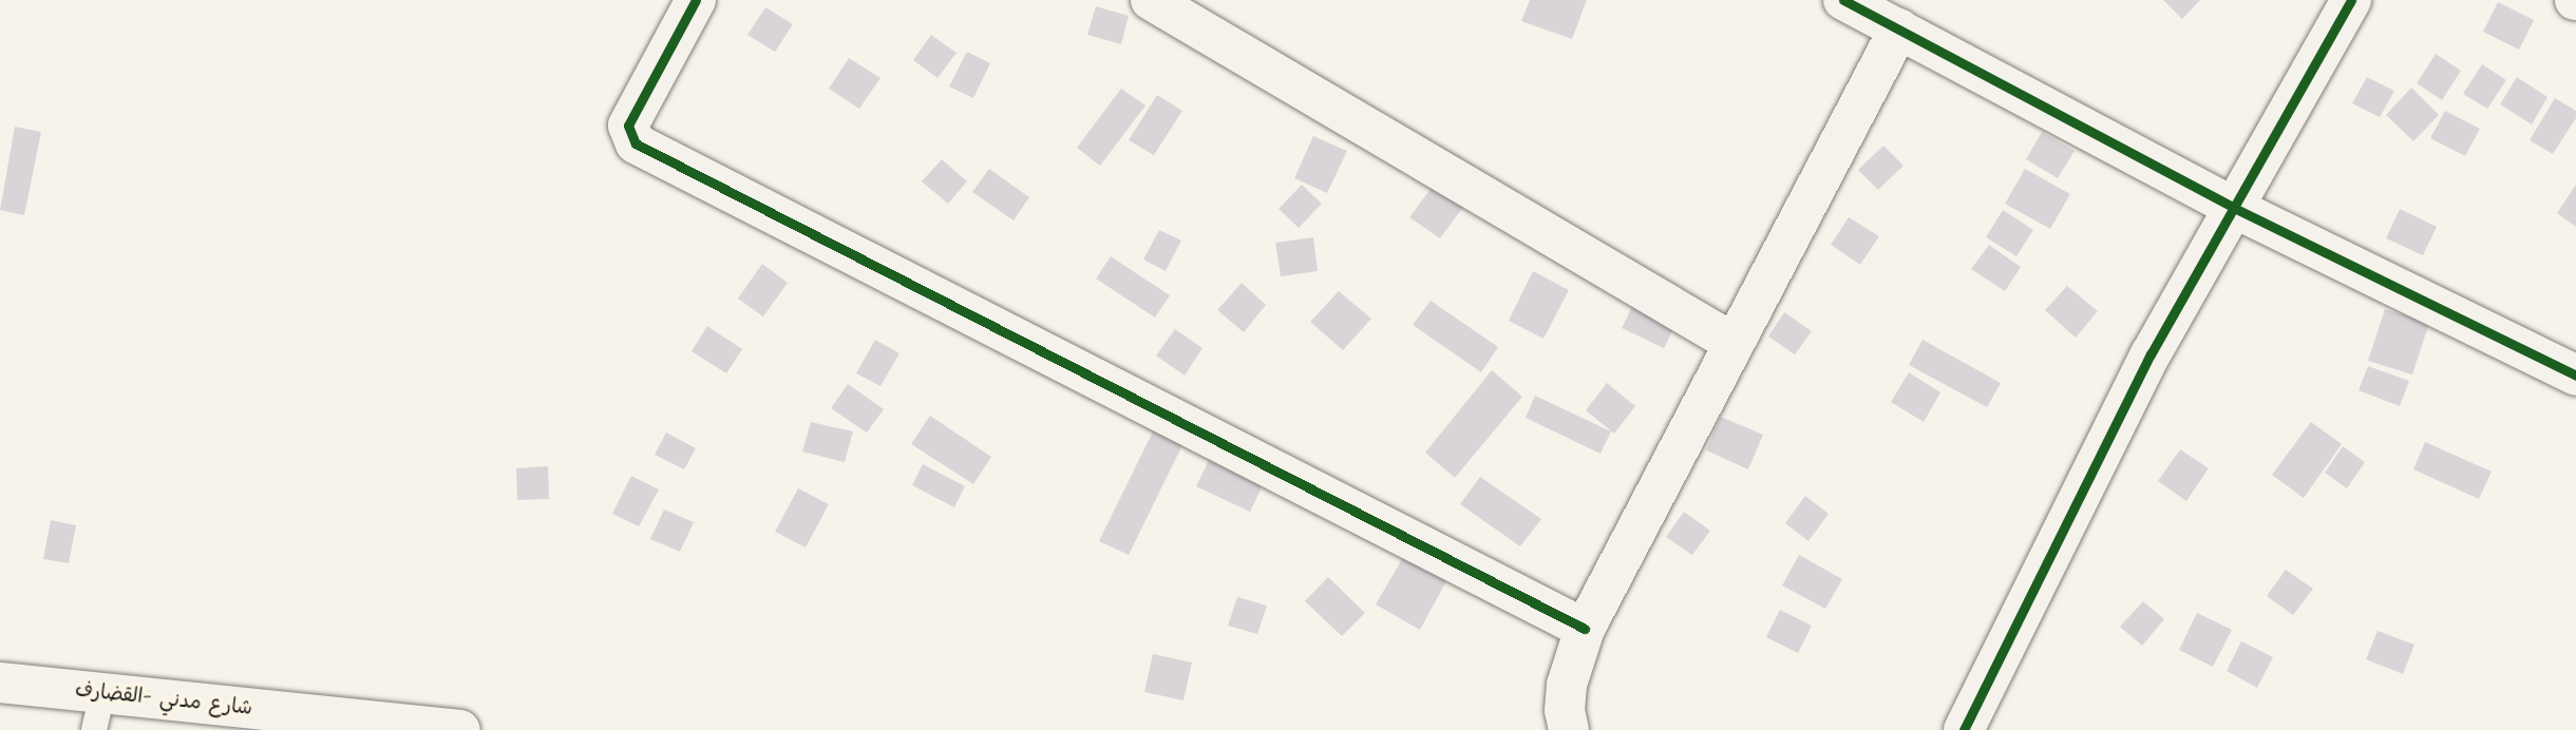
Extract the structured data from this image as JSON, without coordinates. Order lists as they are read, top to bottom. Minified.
{"streets":{"main road":["شارع مدني -القضارف"]}}
